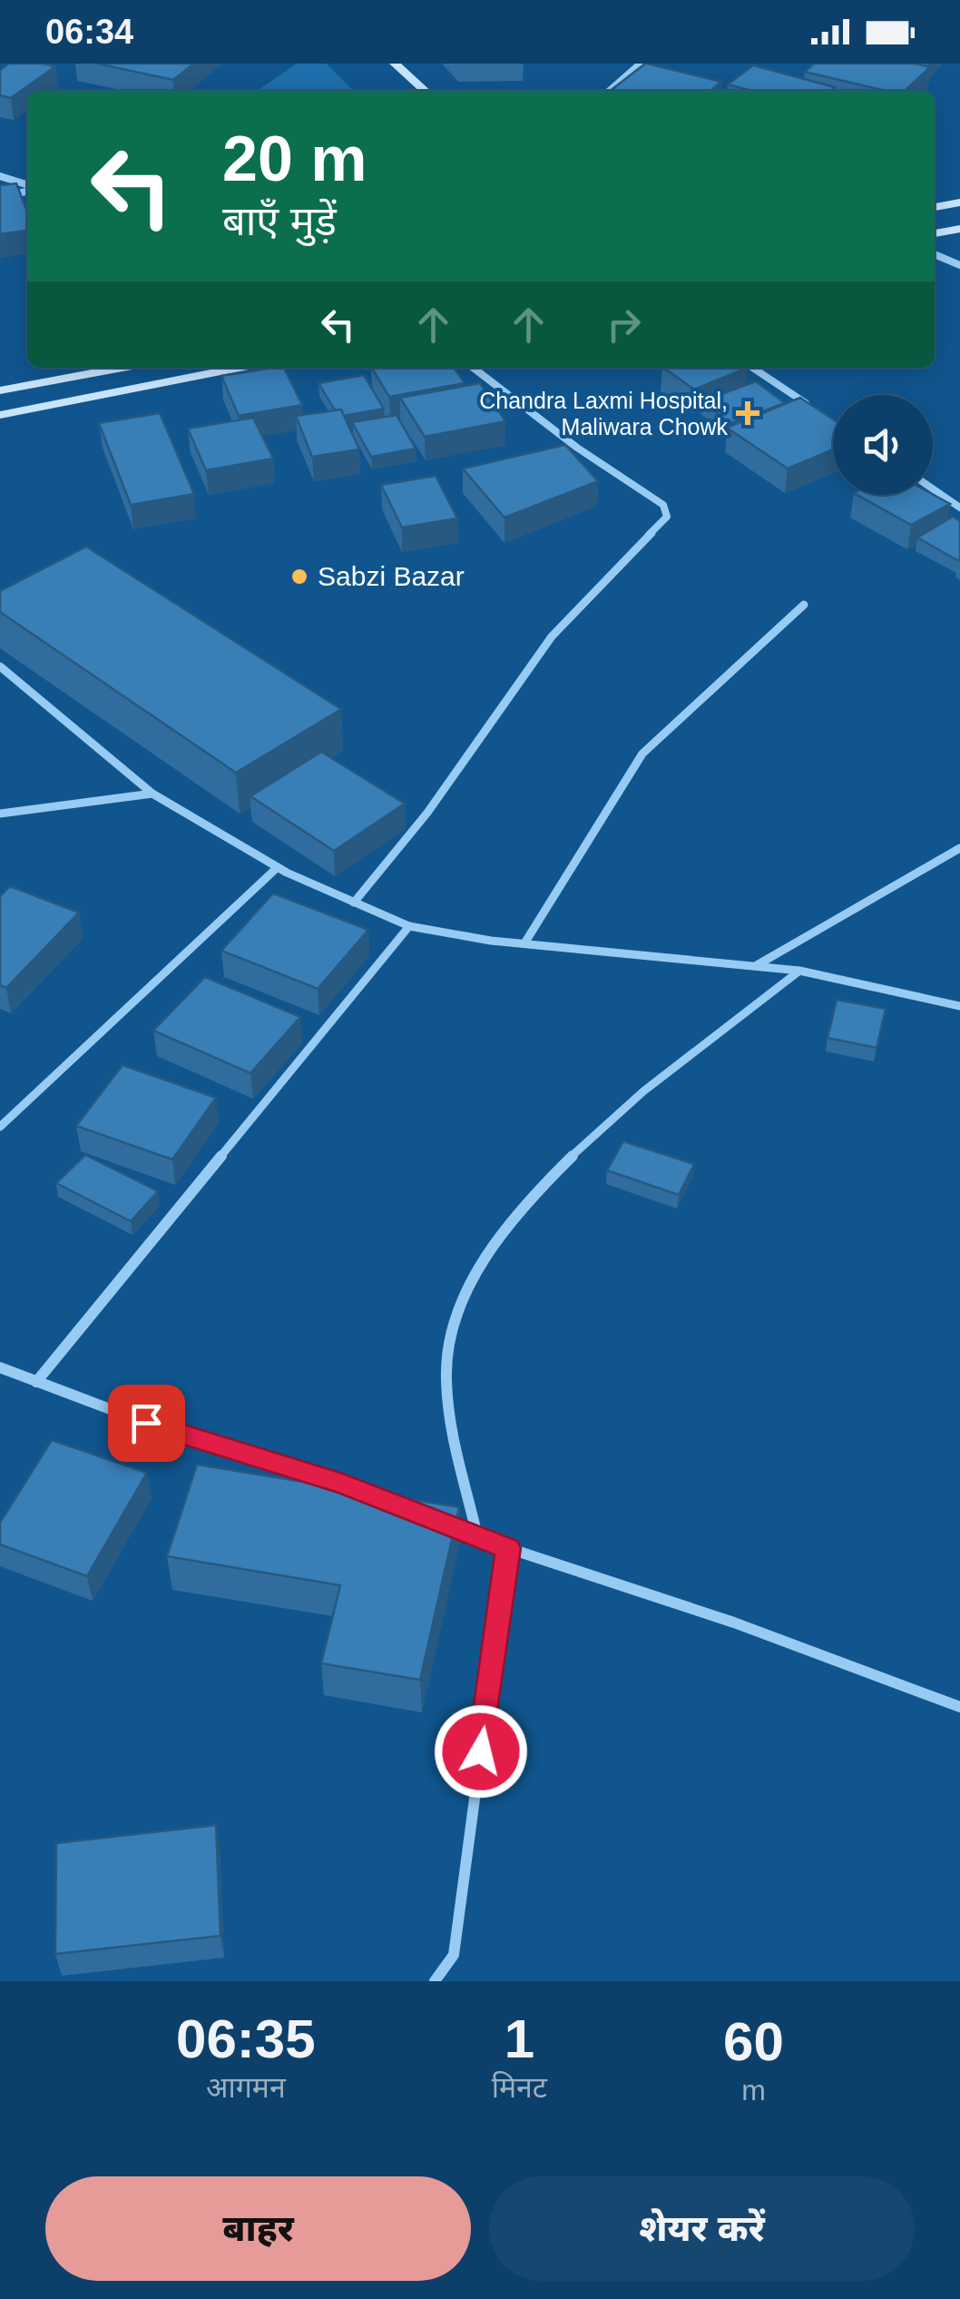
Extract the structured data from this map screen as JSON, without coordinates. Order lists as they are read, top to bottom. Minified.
{"places":{"health":["Chandra Laxmi Hospital, Maliwara Chowk"],"other":["Sabzi Bazar"]},"page":{"status":"06:34","turn":["20 m","बाएँ मुड़ें"],"eta":["06:35","आगमन","1","मिनट","60","m"],"buttons":["बाहर","शेयर करें"]}}
